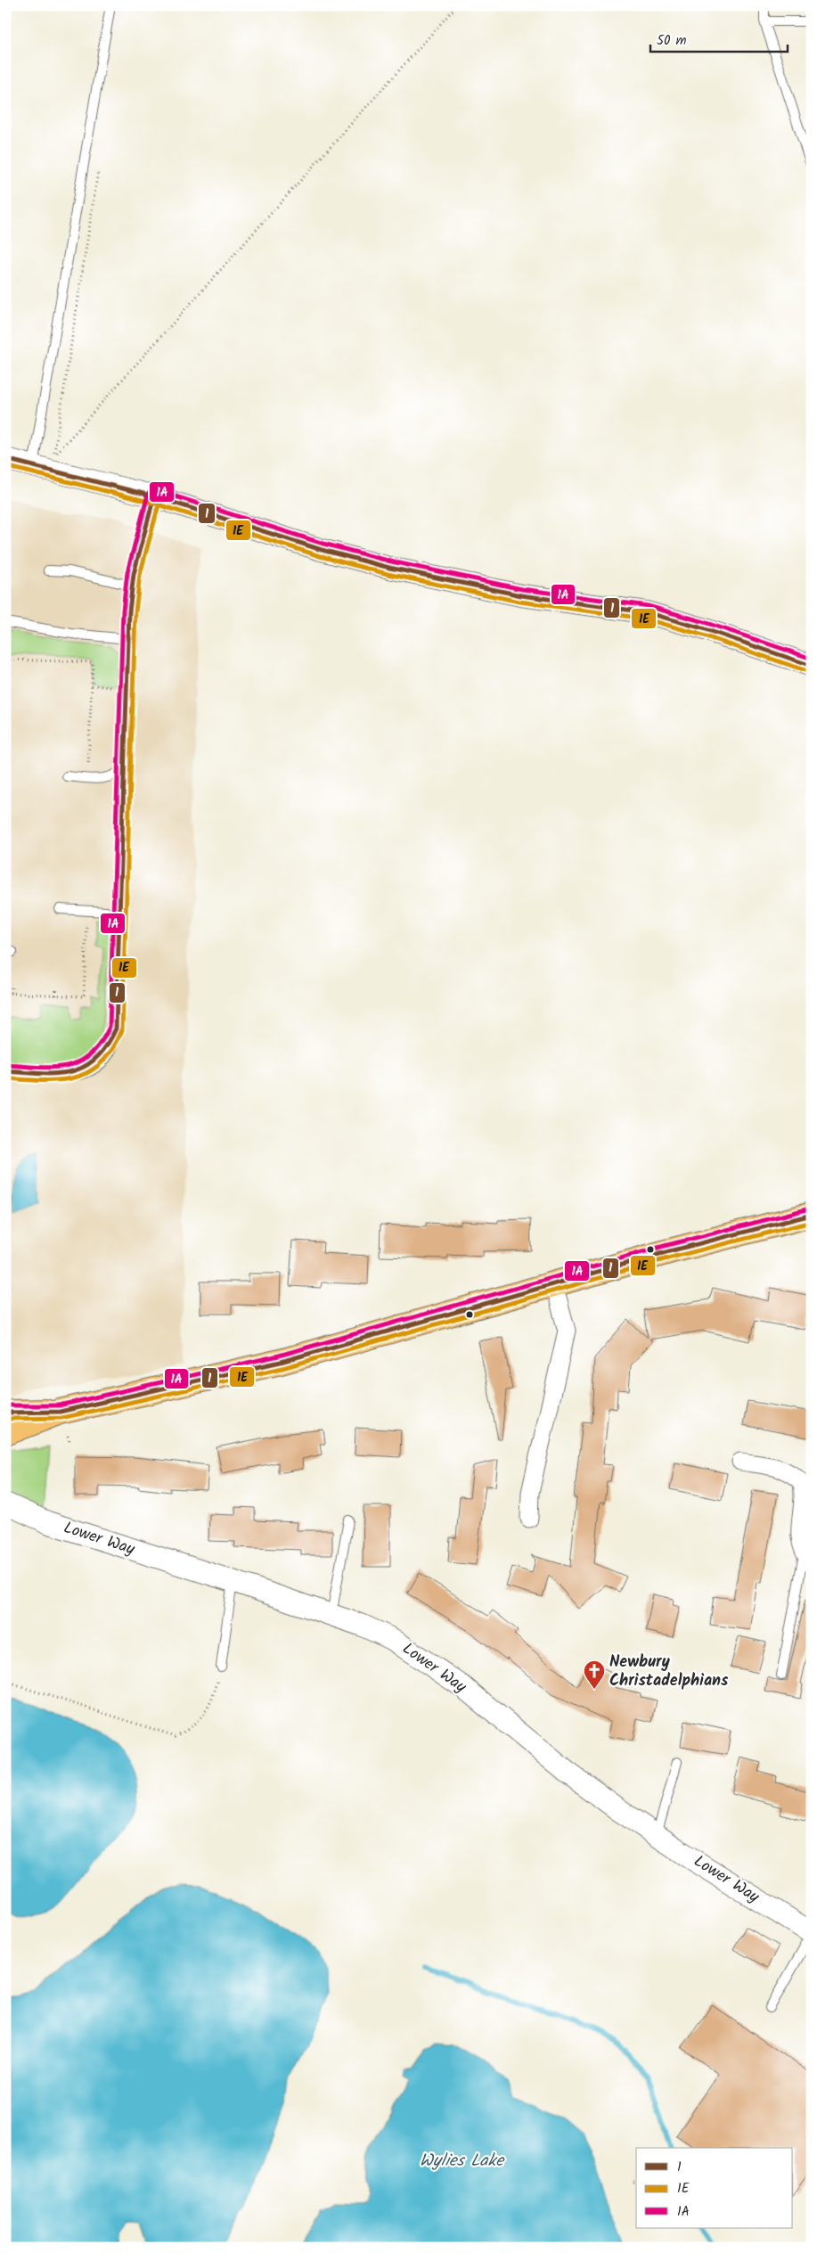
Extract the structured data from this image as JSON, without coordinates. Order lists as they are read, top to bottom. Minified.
{"streets":{"street":["Lower Way"]},"water":["Wylies Lake"],"places":{"church":["Newbury Christadelphians"]},"lines":["transit line 1","transit line 1E","transit line 1A"],"legend":["1","1E","1A"],"scale_bar":"50 m"}
